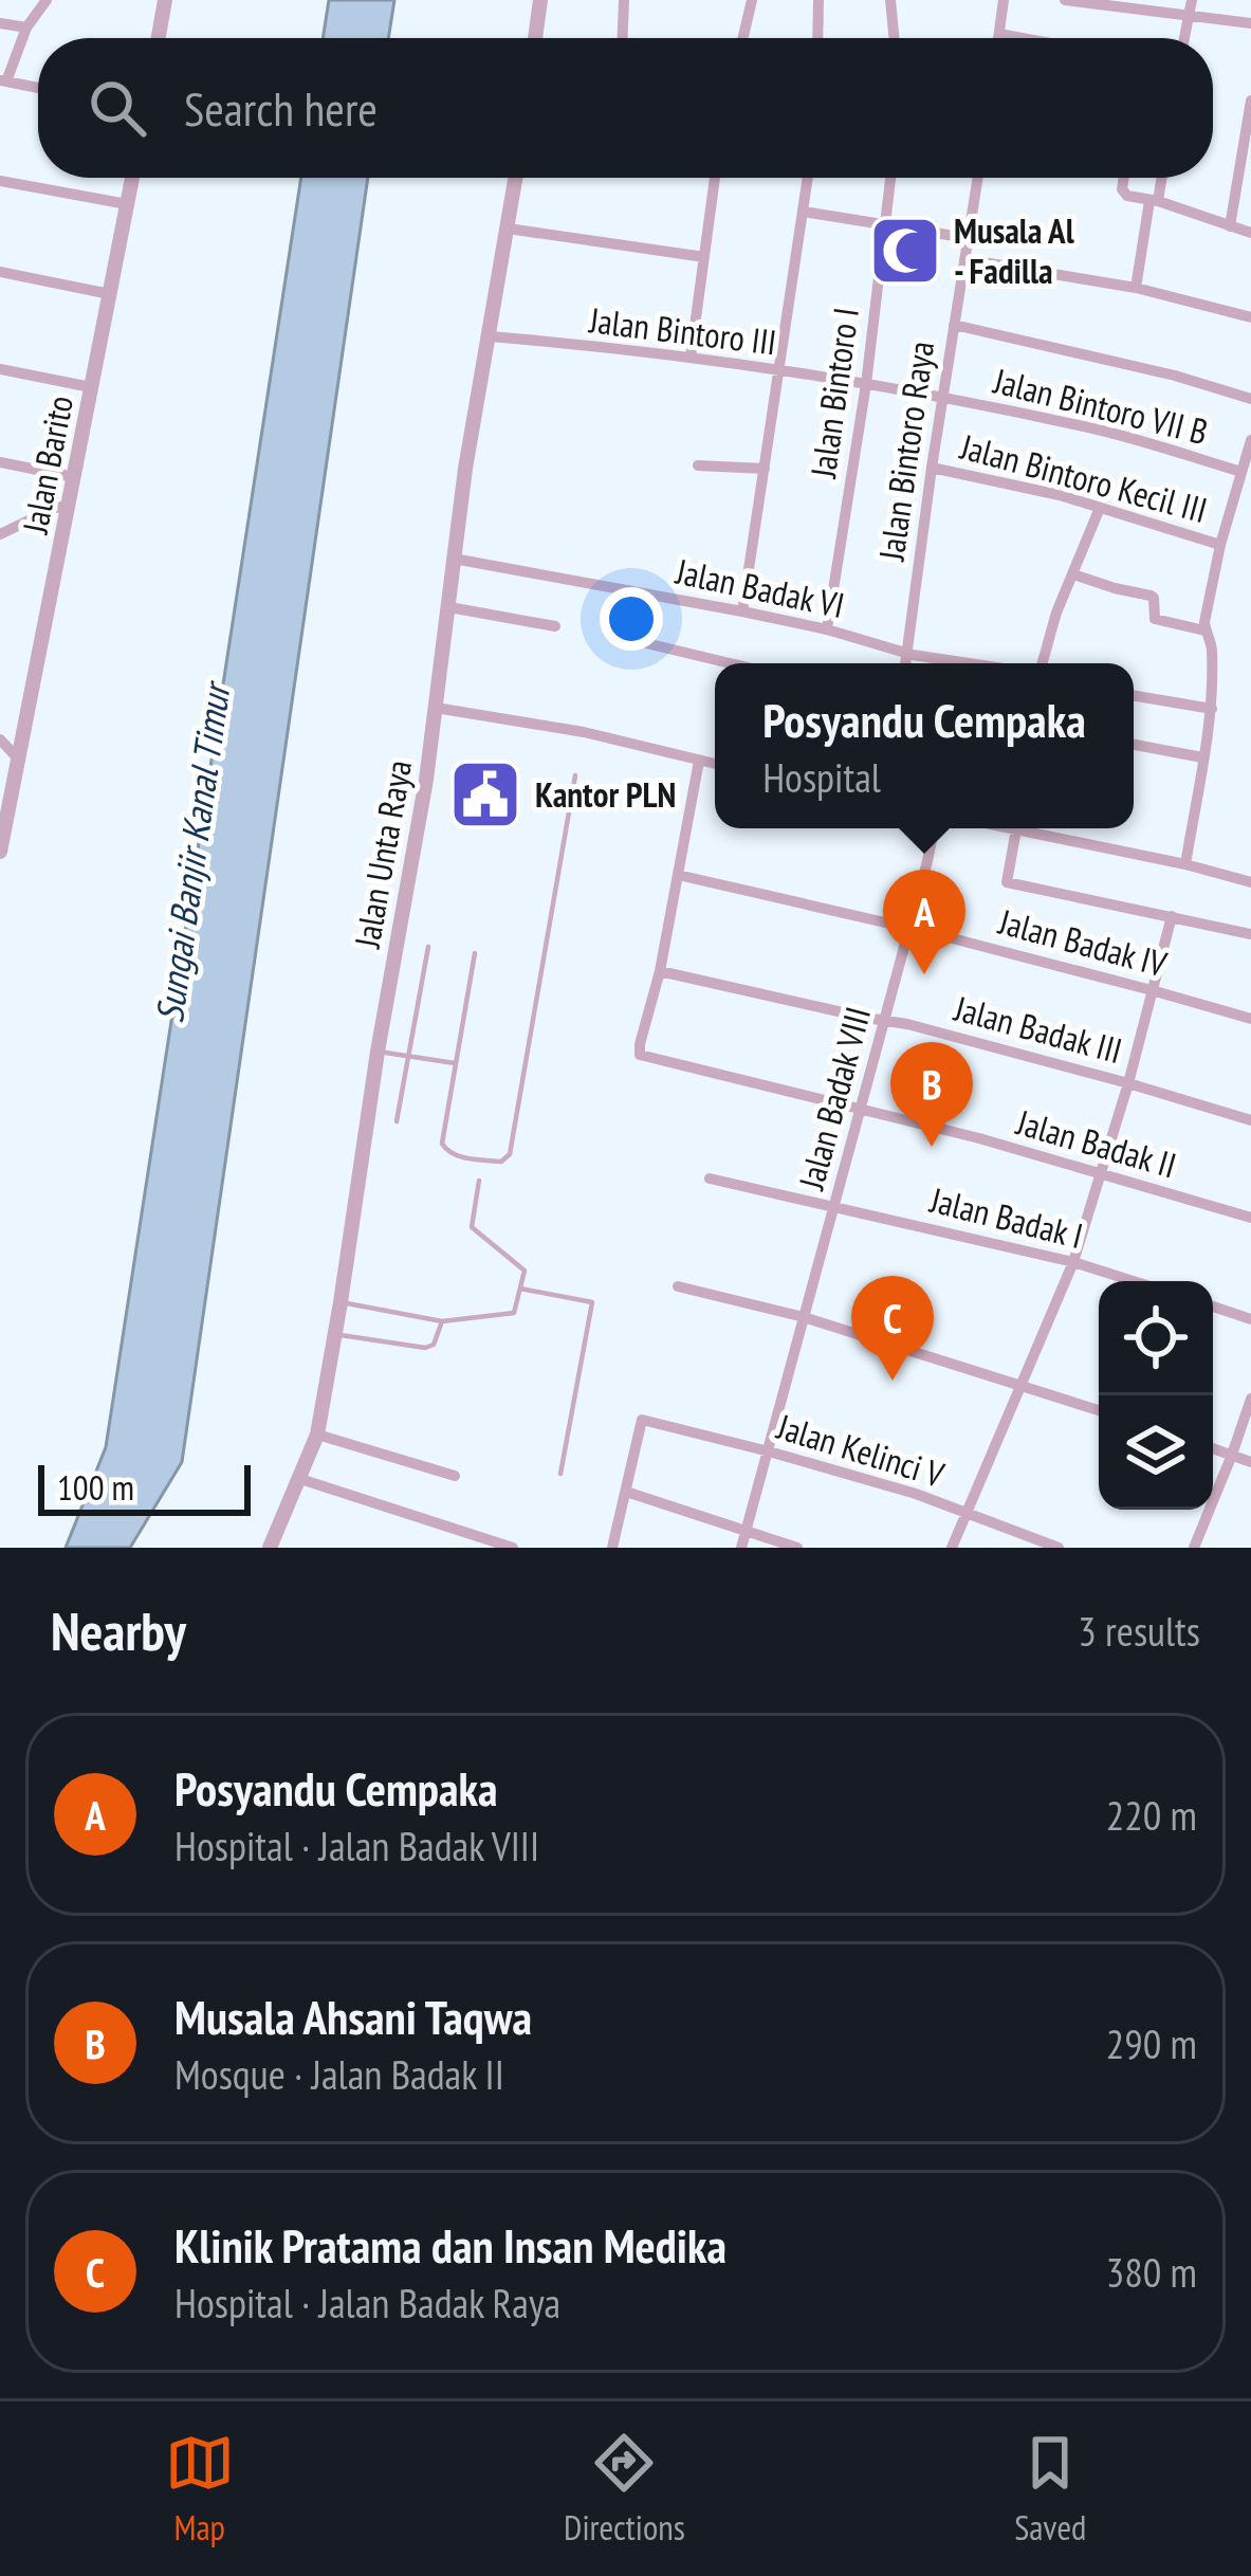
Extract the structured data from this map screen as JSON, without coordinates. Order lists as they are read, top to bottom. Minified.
{"streets":{"street":["Jalan Bintoro III","Jalan Bintoro I","Jalan Bintoro VII B","Jalan Bintoro Raya","Jalan Barito","Jalan Bintoro Kecil III","Jalan Badak VI","Jalan Unta Raya","Jalan Badak IV","Jalan Badak III","Jalan Badak VIII","Jalan Badak II","Jalan Badak I","Jalan Kelinci V"]},"crossings":[["Jalan Bintoro III","Jalan Bintoro I"],["Jalan Bintoro III","Jalan Bintoro VII B"],["Jalan Bintoro III","Jalan Bintoro Raya"],["Jalan Bintoro III","Jalan Unta Raya"],["Jalan Bintoro I","Jalan Badak VI"],["Jalan Bintoro VII B","Jalan Bintoro Raya"],["Jalan Bintoro Raya","Jalan Bintoro Kecil III"],["Jalan Bintoro Raya","Jalan Badak VI"],["Jalan Badak VI","Jalan Unta Raya"],["Jalan Badak IV","Jalan Badak VIII"],["Jalan Badak III","Jalan Badak VIII"],["Jalan Badak III","Jalan Badak II"],["Jalan Badak VIII","Jalan Badak II"],["Jalan Badak VIII","Jalan Badak I"],["Jalan Badak VIII","Jalan Kelinci V"]],"water":["Sungai Banjir Kanal Timur"],"places":{"mosque":["Musala Al - Fadilla"],"public building":["Kantor PLN"]},"scale_bar":"100 m","page":{"search":"Search here","popup":["Posyandu Cempaka","Hospital"],"pins":["A","B","C"],"scale":"100 m","heading":["Nearby","3 results"],"list":[{"mark":"A","name":"Posyandu Cempaka","note":"Hospital · Jalan Badak VIII","value":"220 m"},{"mark":"B","name":"Musala Ahsani Taqwa","note":"Mosque · Jalan Badak II","value":"290 m"},{"mark":"C","name":"Klinik Pratama dan Insan Medika","note":"Hospital · Jalan Badak Raya","value":"380 m"}],"nav":["Map","Directions","Saved"]}}
